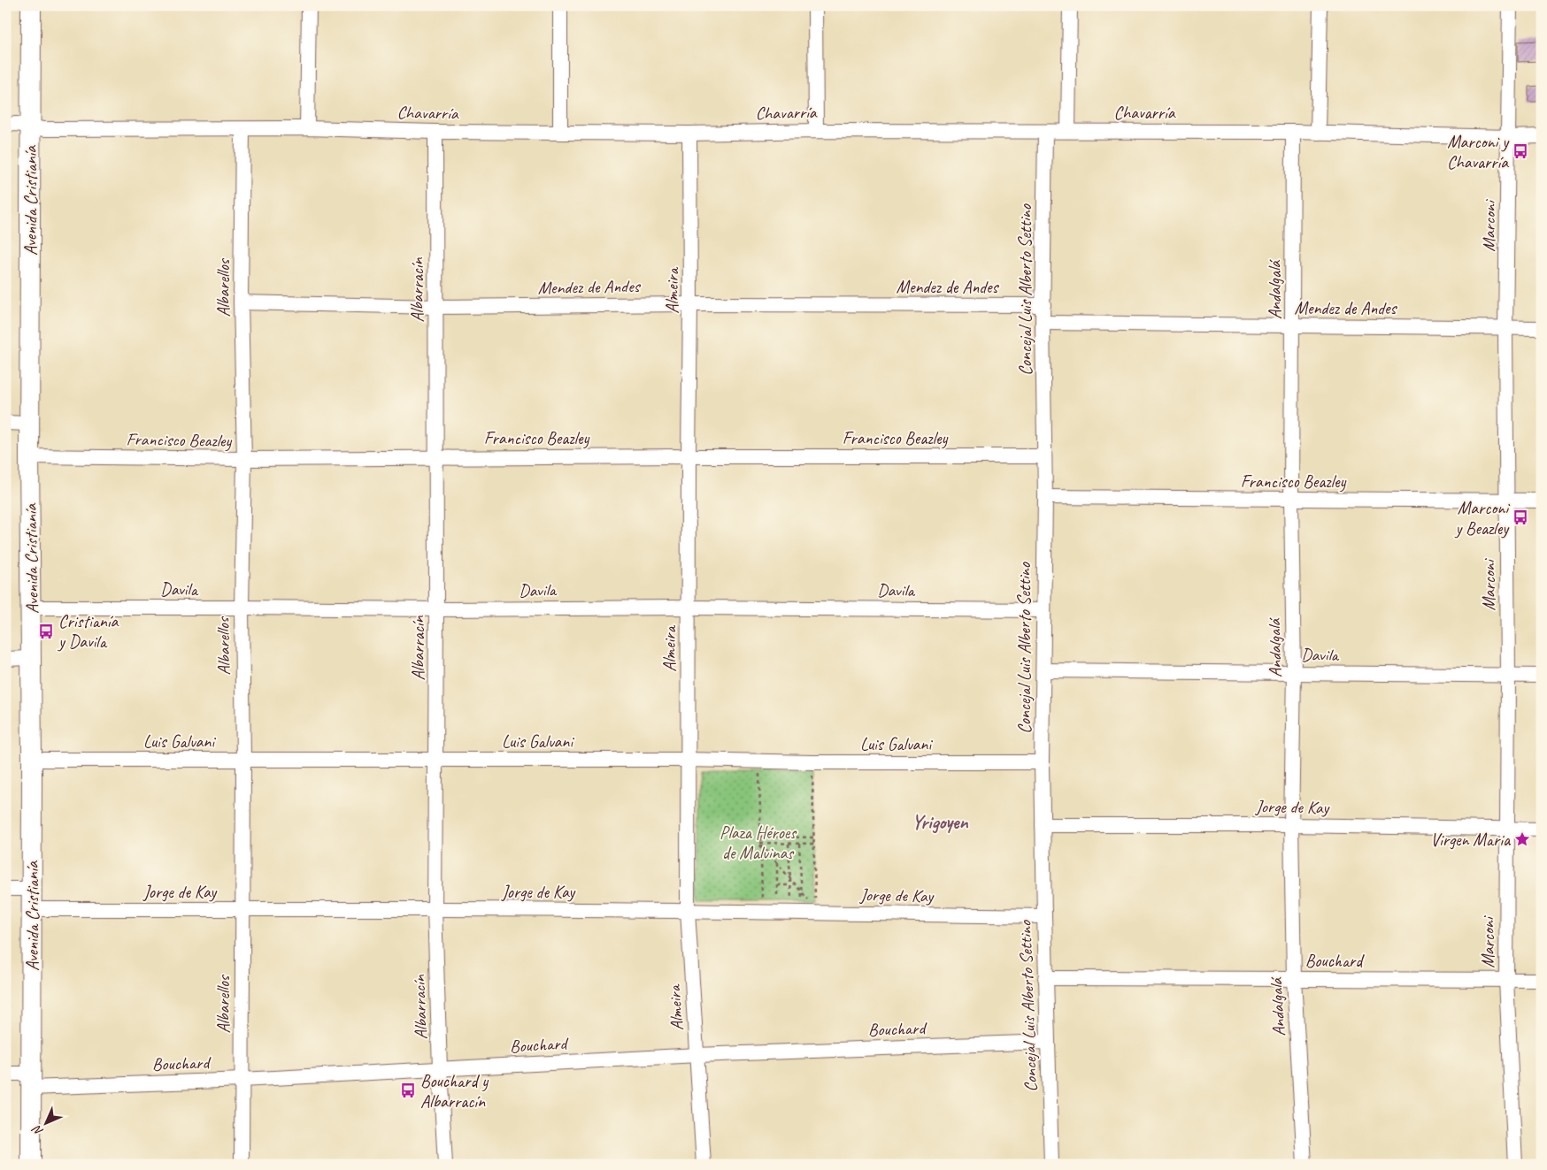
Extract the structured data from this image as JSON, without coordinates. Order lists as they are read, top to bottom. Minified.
{"streets":{"street":["Chavarría","Avenida Cristianía","Marconi","Mendez de Andes","Albarellos","Albarracín","Concejal Luis Alberto Settino","Andalgalá","Almeira","Francisco Beazley","Davila","Luis Galvani","Jorge de Kay","Bouchard"]},"crossings":[["Chavarría","Avenida Cristianía"],["Chavarría","Marconi"],["Chavarría","Albarellos"],["Chavarría","Albarracín"],["Chavarría","Concejal Luis Alberto Settino"],["Chavarría","Andalgalá"],["Chavarría","Almeira"],["Avenida Cristianía","Francisco Beazley"],["Avenida Cristianía","Davila"],["Avenida Cristianía","Luis Galvani"],["Avenida Cristianía","Jorge de Kay"],["Avenida Cristianía","Bouchard"],["Marconi","Mendez de Andes"],["Marconi","Francisco Beazley"],["Marconi","Davila"],["Marconi","Jorge de Kay"],["Marconi","Bouchard"],["Mendez de Andes","Albarellos"],["Mendez de Andes","Albarracín"],["Mendez de Andes","Concejal Luis Alberto Settino"],["Mendez de Andes","Andalgalá"],["Mendez de Andes","Almeira"],["Albarellos","Francisco Beazley"],["Albarellos","Davila"],["Albarellos","Luis Galvani"],["Albarellos","Jorge de Kay"],["Albarellos","Bouchard"],["Albarracín","Francisco Beazley"],["Albarracín","Davila"],["Albarracín","Luis Galvani"],["Albarracín","Jorge de Kay"],["Albarracín","Bouchard"],["Concejal Luis Alberto Settino","Francisco Beazley"],["Concejal Luis Alberto Settino","Davila"],["Concejal Luis Alberto Settino","Luis Galvani"],["Concejal Luis Alberto Settino","Jorge de Kay"],["Concejal Luis Alberto Settino","Bouchard"],["Andalgalá","Francisco Beazley"],["Andalgalá","Davila"],["Andalgalá","Jorge de Kay"],["Andalgalá","Bouchard"],["Almeira","Francisco Beazley"],["Almeira","Davila"],["Almeira","Luis Galvani"],["Almeira","Jorge de Kay"],["Almeira","Bouchard"]],"districts":["Yrigoyen"],"parks":["Plaza Héroes de Malvinas"],"places":{"bus stop":["Marconi y Chavarría","Marconi y Beazley","Cristianía y Davila","Bouchard y Albarracín"],"place":["Virgen Maria"]},"north":"bottom left"}
